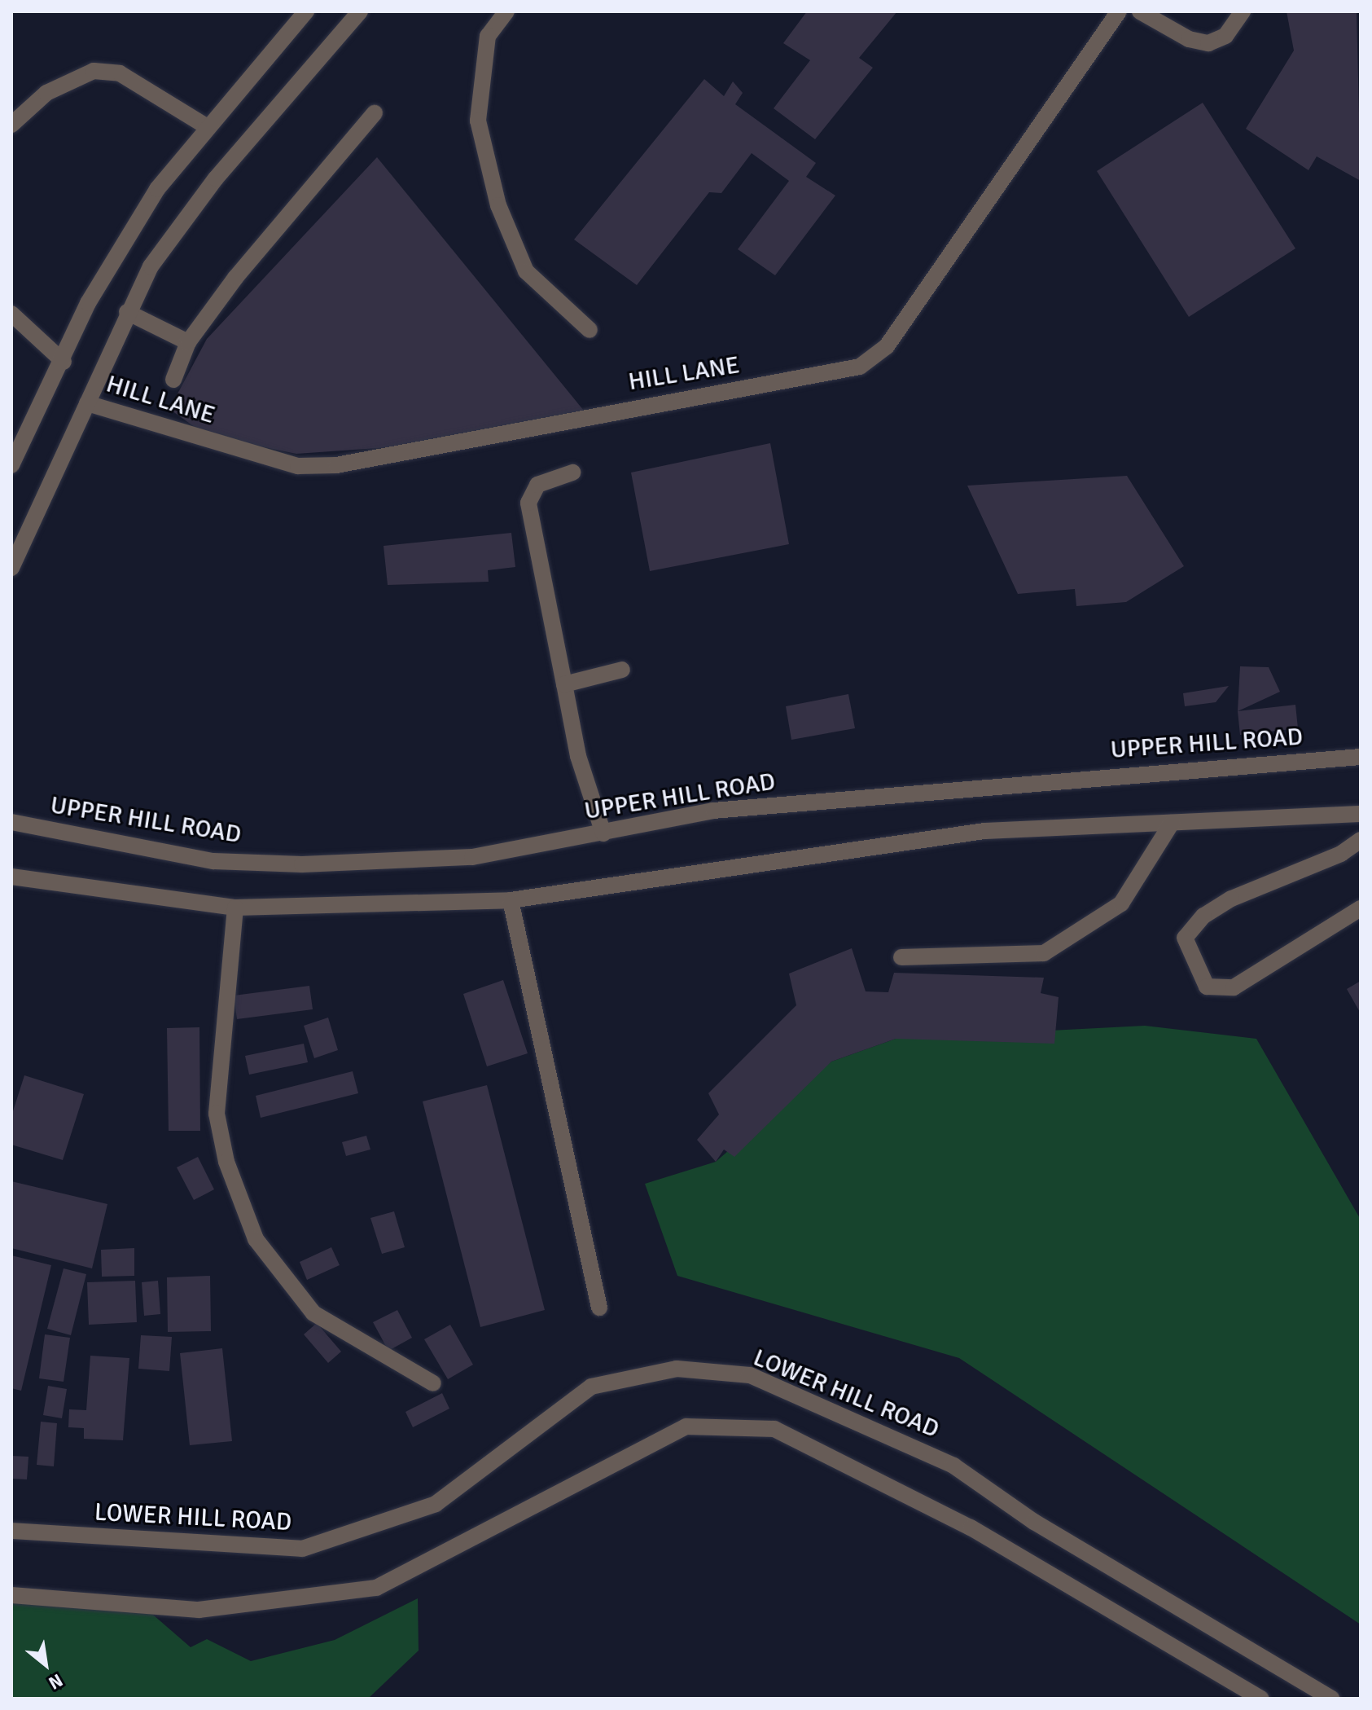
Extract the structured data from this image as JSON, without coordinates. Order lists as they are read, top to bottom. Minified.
{"streets":{"street":["HILL LANE","UPPER HILL ROAD","LOWER HILL ROAD"]},"north":"bottom right"}
